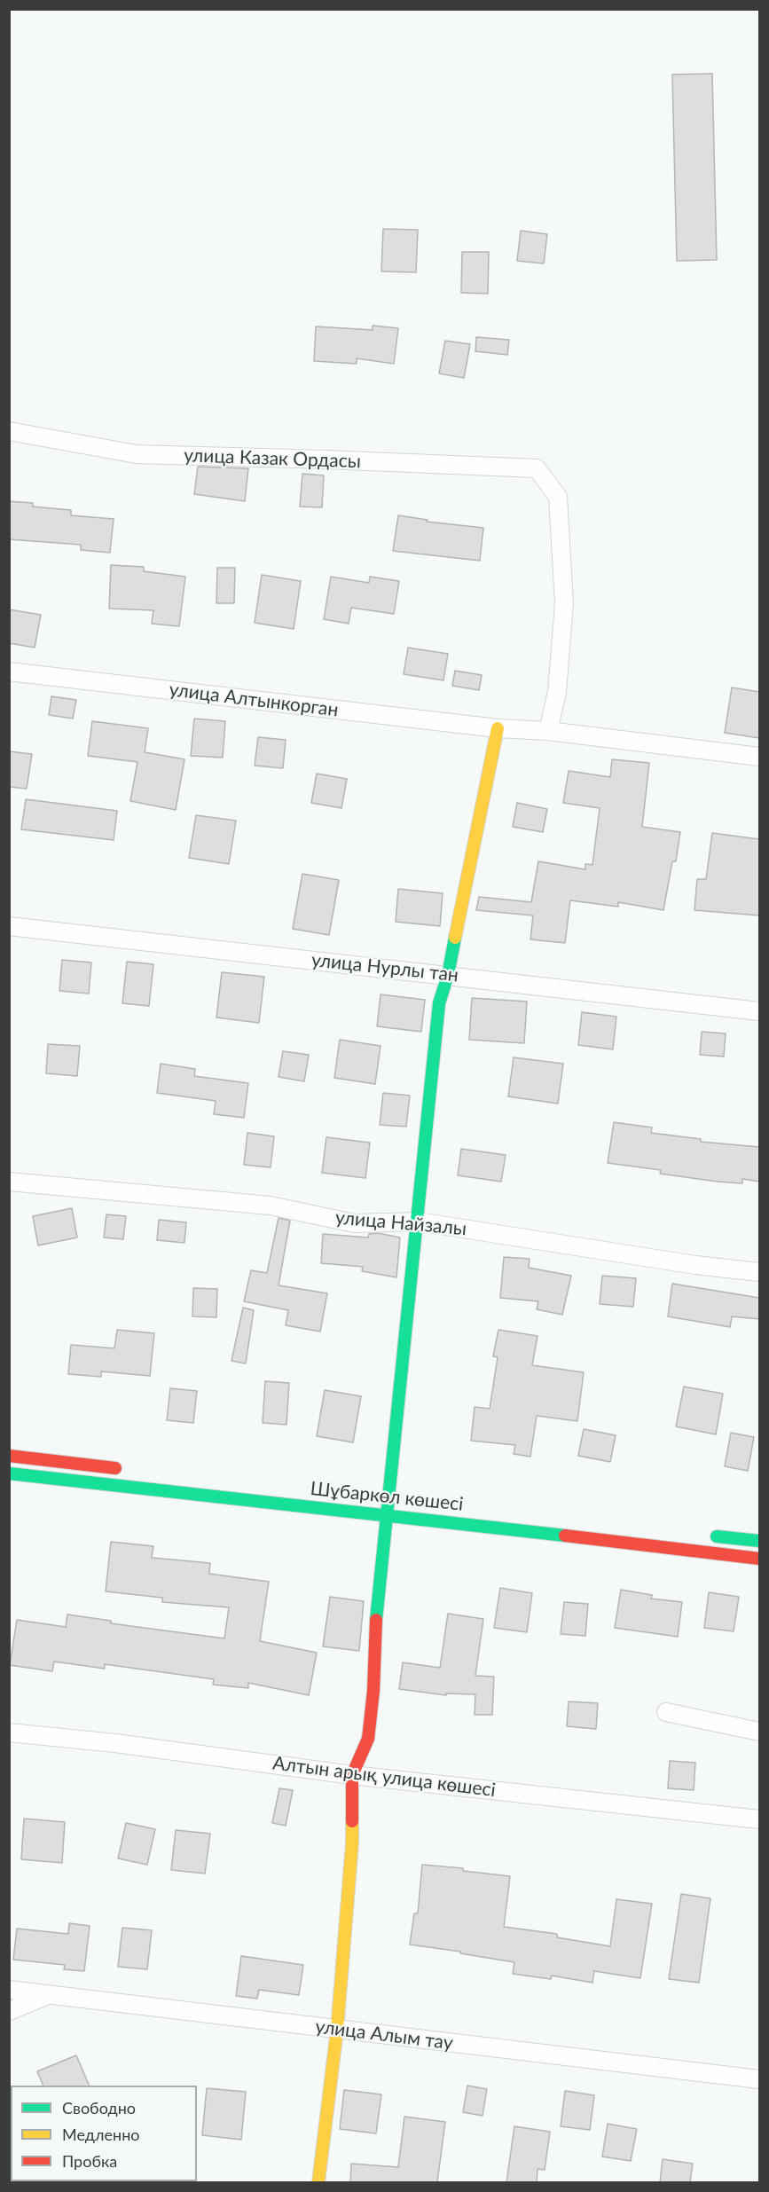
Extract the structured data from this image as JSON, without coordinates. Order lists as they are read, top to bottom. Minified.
{"streets":{"street":["улица Казак Ордасы","улица Алтынкорган","улица Нурлы тан","улица Найзалы","Шұбаркөл көшесі","Алтын арық улица көшесі","улица Алым тау"]},"crossings":[["улица Казак Ордасы","улица Алтынкорган"]],"legend":["Свободно","Медленно","Пробка"]}
